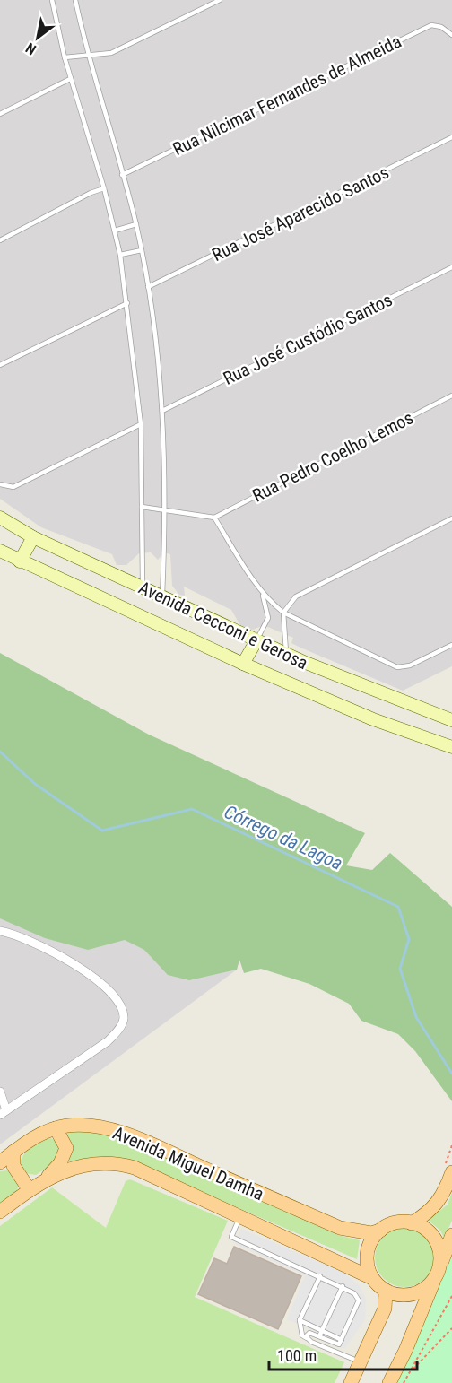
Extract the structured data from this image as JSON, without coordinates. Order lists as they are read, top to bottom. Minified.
{"streets":{"main road":["Avenida Miguel Damha"],"street":["Avenida Cecconi e Gerosa"],"lane":["Rua Nilcimar Fernandes de Almeida","Rua José Aparecido Santos","Rua José Custódio Santos","Rua Pedro Coelho Lemos"]},"water":["Córrego da Lagoa"],"scale_bar":"100 m","north":"bottom left"}
